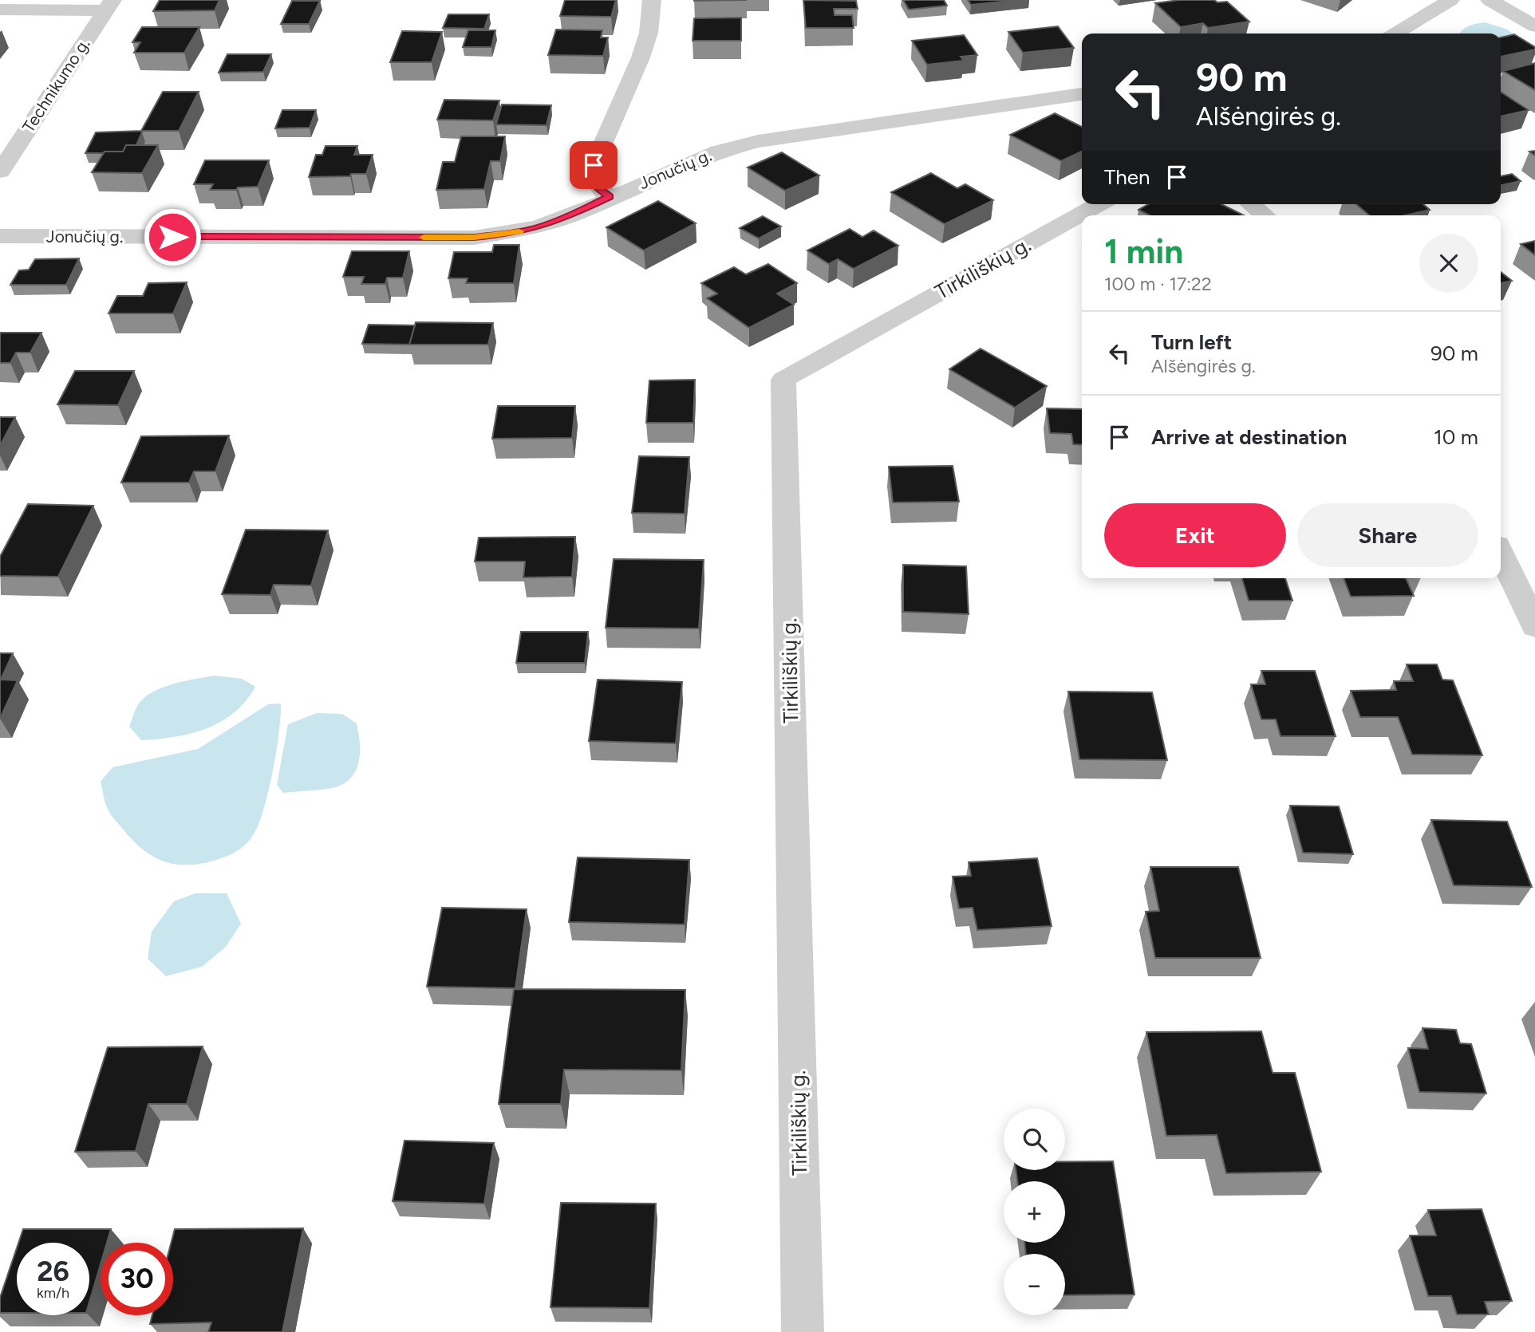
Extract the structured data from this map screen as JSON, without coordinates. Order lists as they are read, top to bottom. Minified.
{"streets":{"street":["Technikumo g.","Jonučių g.","Tirkiliškių g."]},"page":{"turn":["90 m","Alšėngirės g."],"then":"Then","heading":["1 min","100 m · 17:22"],"list":[{"name":"Turn left","note":"Alšėngirės g.","value":"90 m"},{"name":"Arrive at destination","value":"10 m"}],"buttons":["Exit","Share"],"map_buttons":["+","−"],"speed":"26 km/h","limit":"30"}}
